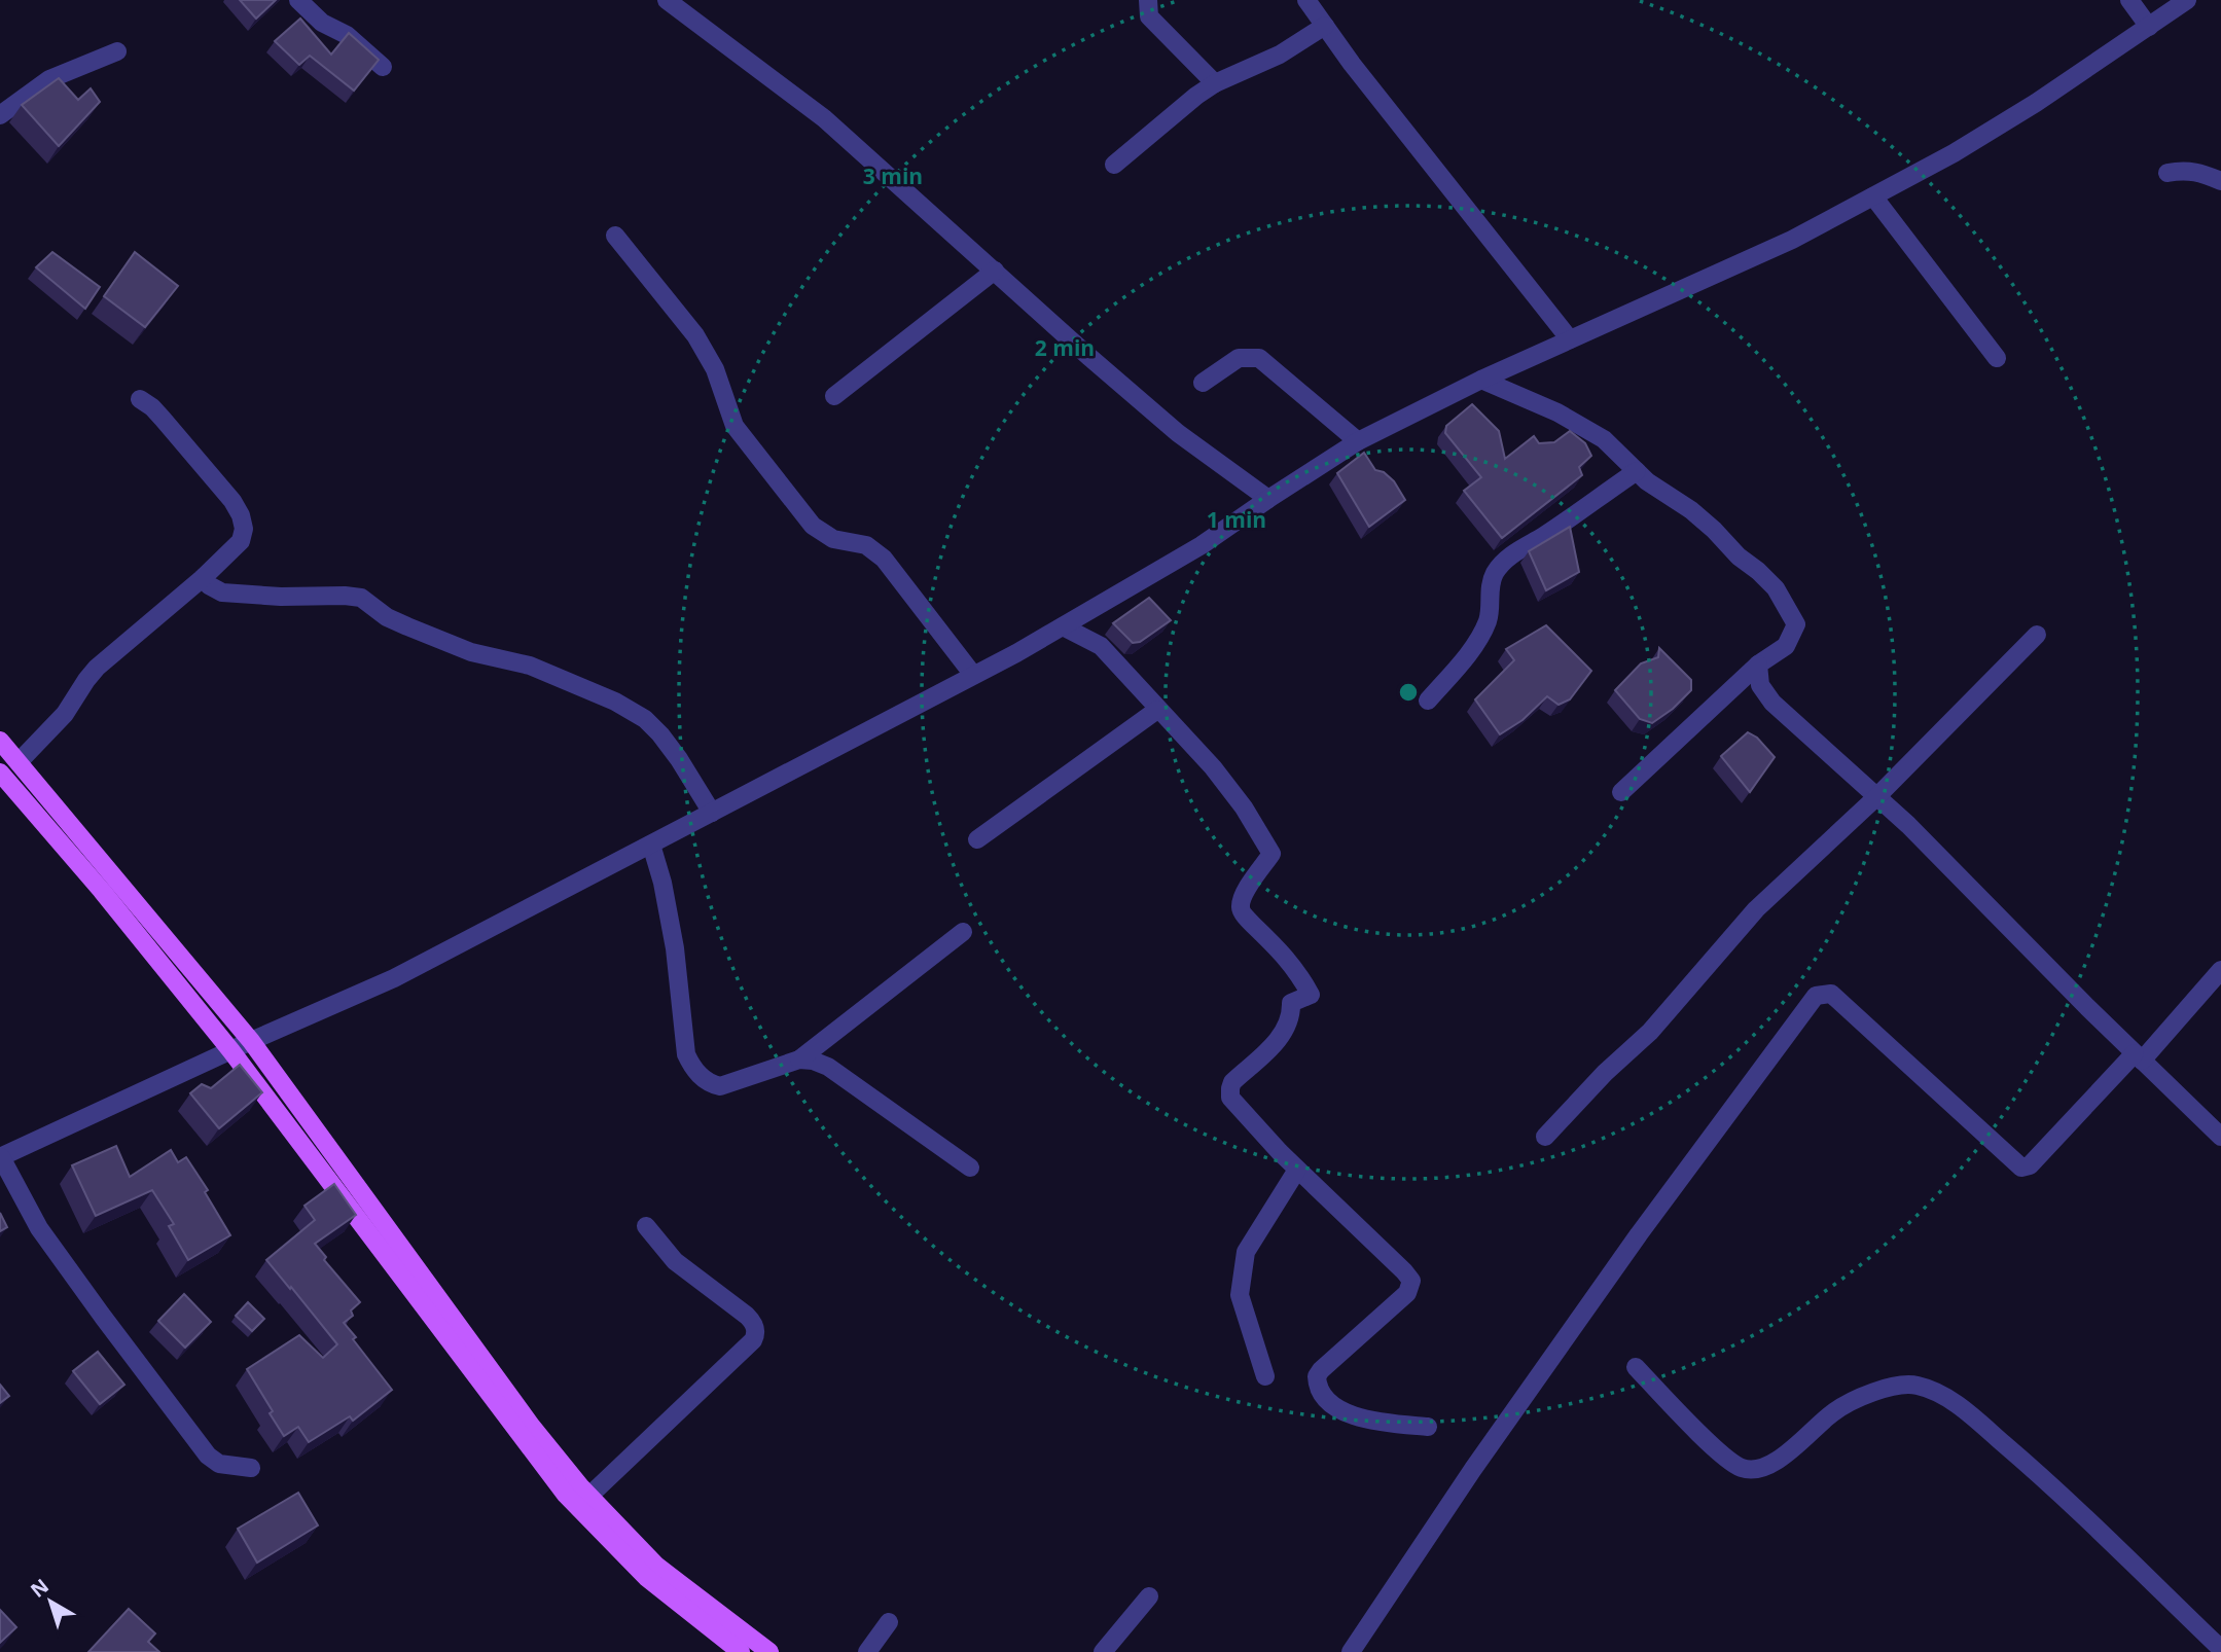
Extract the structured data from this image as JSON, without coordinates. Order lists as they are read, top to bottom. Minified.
{"north":"top left","rings":["3 min","2 min","1 min"]}
